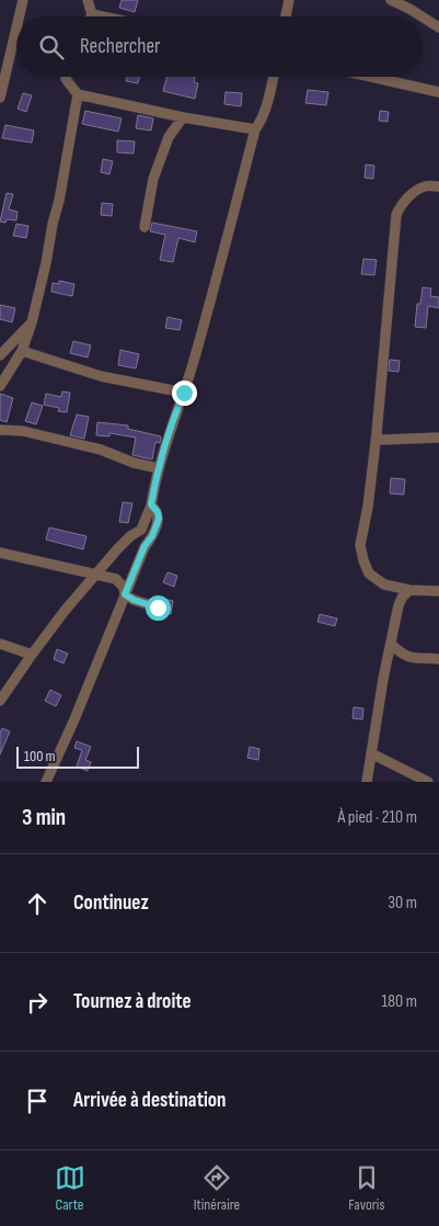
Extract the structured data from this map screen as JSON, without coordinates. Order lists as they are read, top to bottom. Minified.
{"scale_bar":"100 m","page":{"search":"Rechercher","scale":"100 m","heading":["3 min","À pied · 210 m"],"list":[["Continuez","30 m"],["Tournez à droite","180 m"],"Arrivée à destination"],"nav":["Carte","Itinéraire","Favoris"]}}
